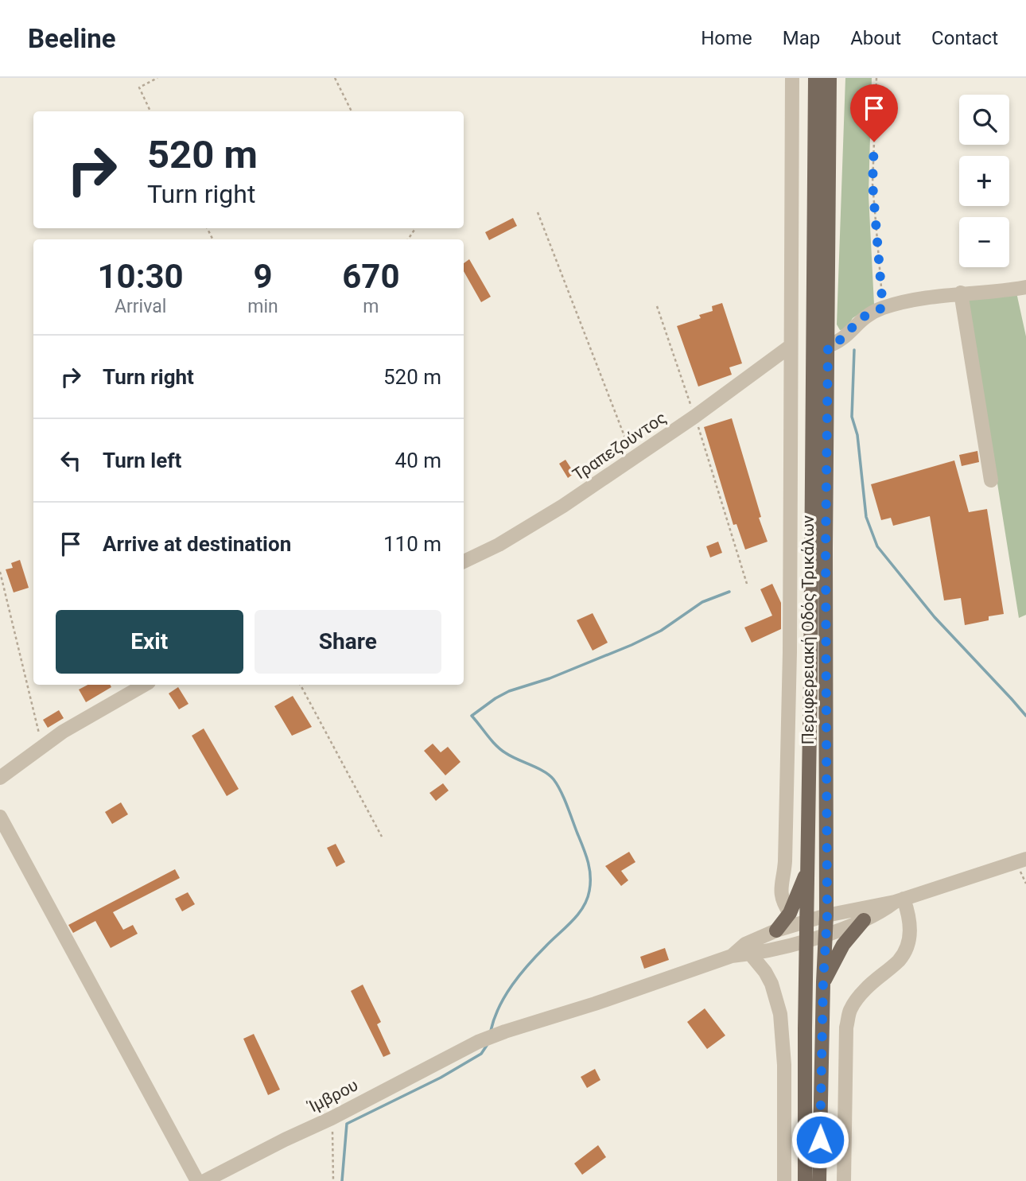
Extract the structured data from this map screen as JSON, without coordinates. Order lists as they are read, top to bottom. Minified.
{"streets":{"main road":["Περιφερειακή Οδός Τρικάλων"],"street":["Τραπεζούντος","Ίμβρου"]},"page":{"header":"Beeline","nav":["Home","Map","About","Contact"],"map_buttons":["+","−"],"turn":["520 m","Turn right"],"eta":["10:30","Arrival","9","min","670","m"],"list":[{"name":"Turn right","value":"520 m"},{"name":"Turn left","value":"40 m"},{"name":"Arrive at destination","value":"110 m"}],"buttons":["Exit","Share"]}}
